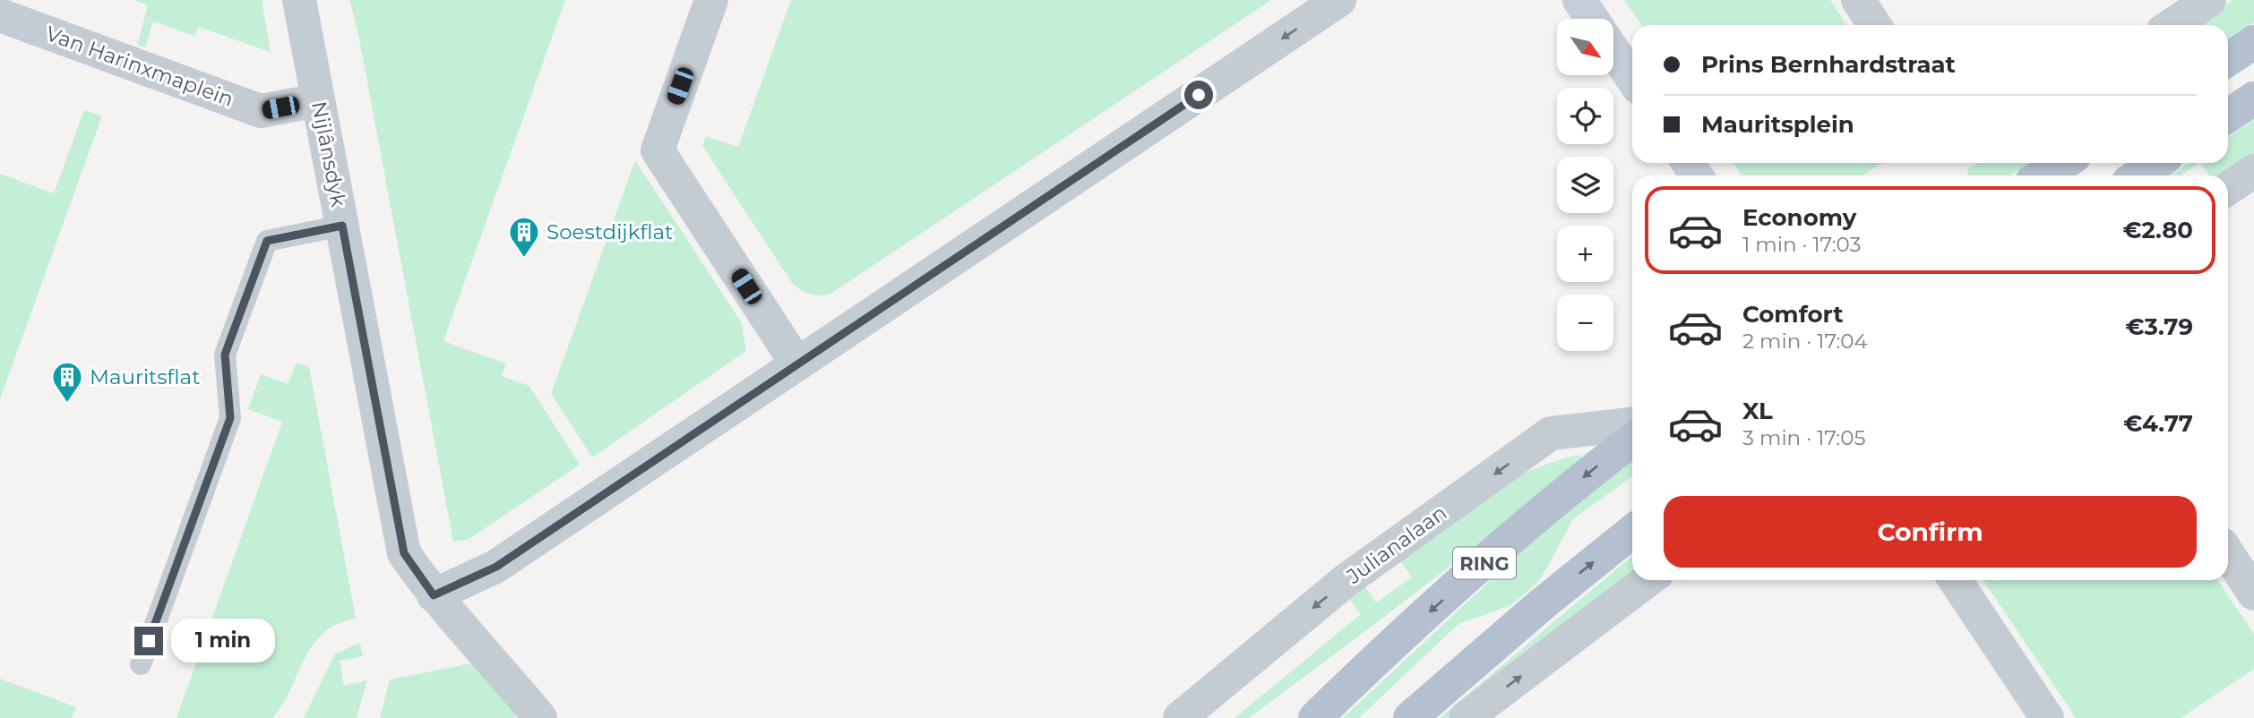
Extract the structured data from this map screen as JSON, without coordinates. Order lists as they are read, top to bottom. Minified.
{"streets":{"main road":["RING"],"street":["Van Harinxmaplein","Nijlânsdyk","Julianalaan"]},"crossings":[["Van Harinxmaplein","Nijlânsdyk"]],"places":{"building":["Soestdijkflat","Mauritsflat"]},"north":"bottom right","page":{"map_buttons":["+","−"],"banner":["Prins Bernhardstraat","Mauritsplein"],"list":[{"name":"Economy","note":"1 min · 17:03","value":"€2.80"},{"name":"Comfort","note":"2 min · 17:04","value":"€3.79"},{"name":"XL","note":"3 min · 17:05","value":"€4.77"}],"buttons":"Confirm","bubble":"1 min"}}
